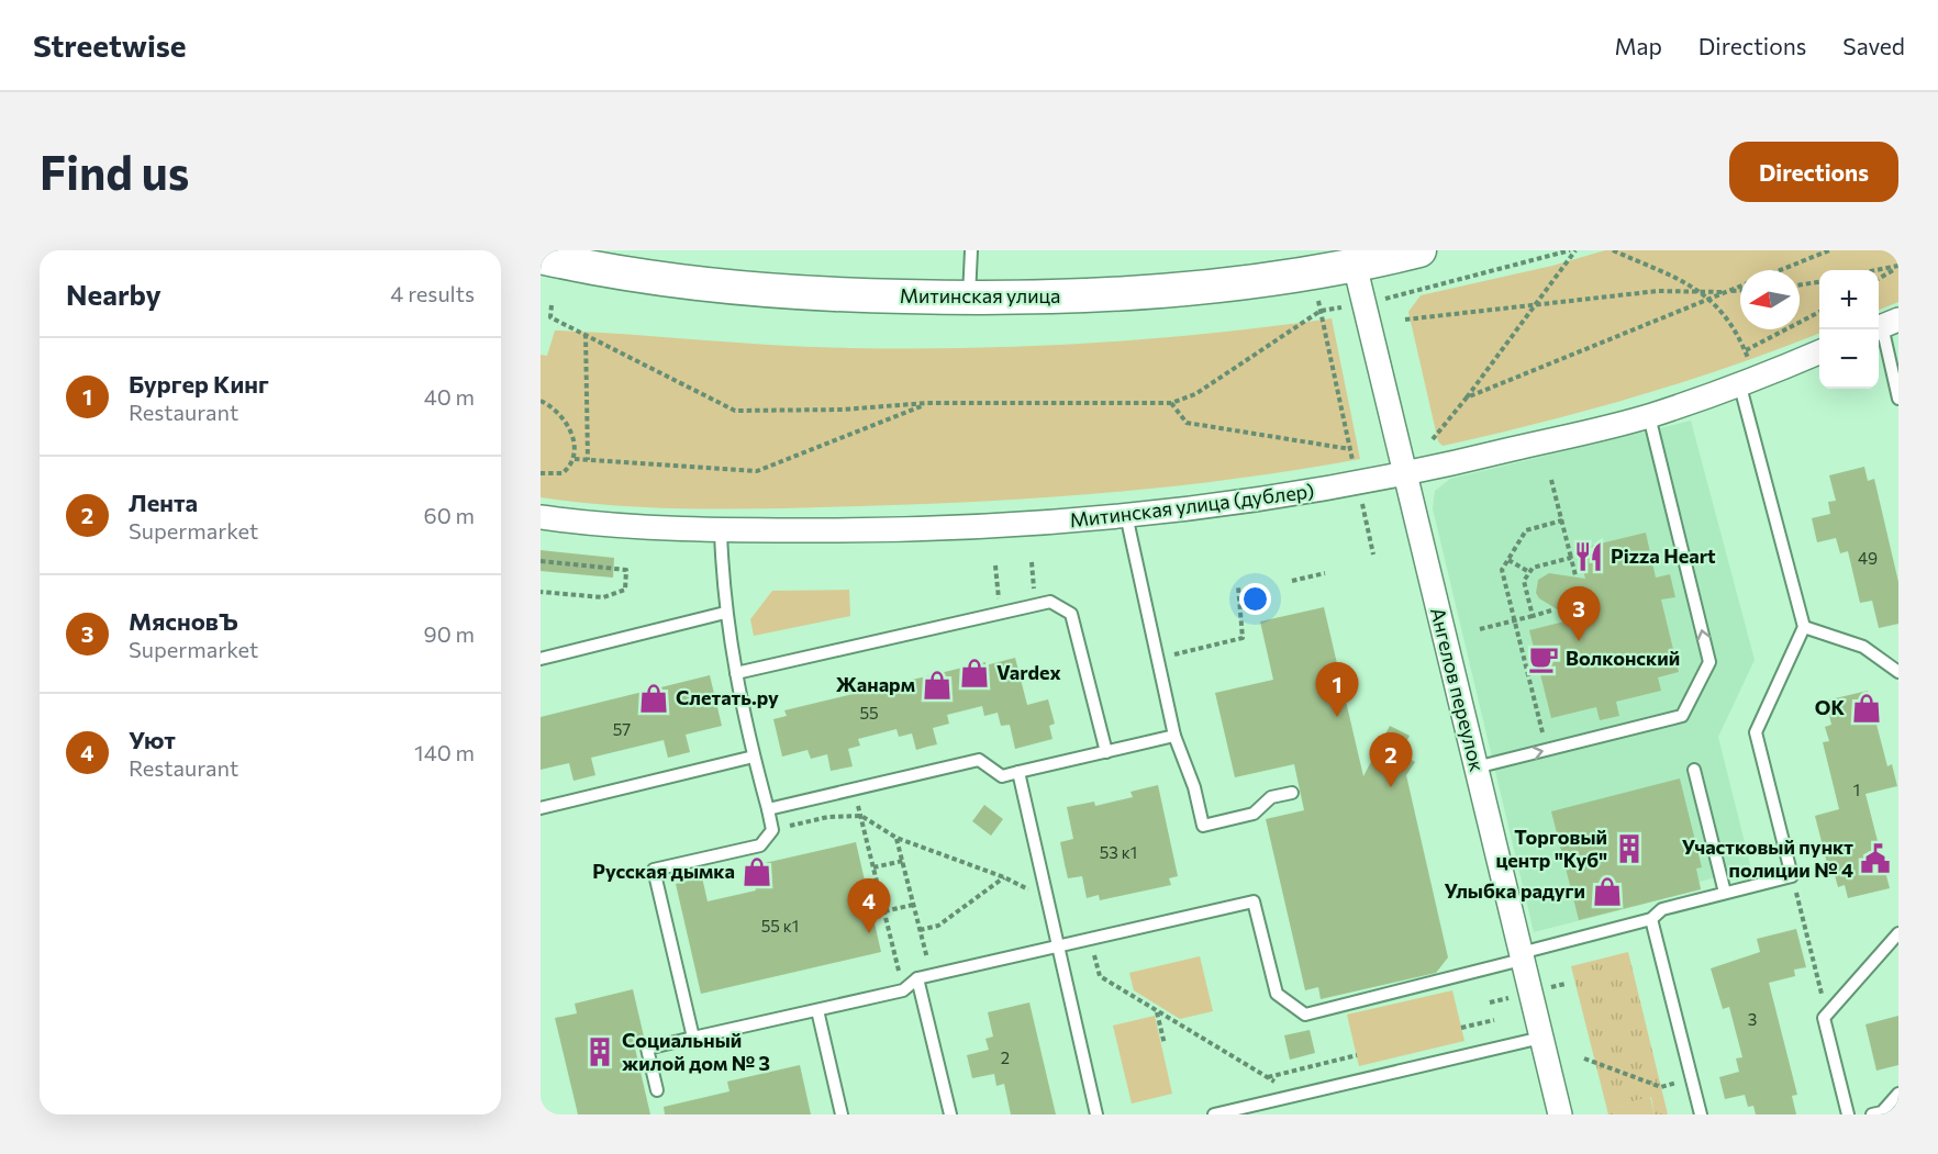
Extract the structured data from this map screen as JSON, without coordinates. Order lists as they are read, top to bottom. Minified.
{"streets":{"main road":["Митинская улица"],"street":["Митинская улица (дублер)","Ангелов переулок"]},"crossings":[["Митинская улица","Ангелов переулок"],["Митинская улица (дублер)","Ангелов переулок"]],"places":{"restaurant":["Pizza Heart"],"cafe":["Волконский"],"shop":["Vardex","Жанарм","Слетать.ру","OK","Русская дымка","Улыбка радуги"],"building":["Торговый центр \"Куб\"","Социальный жилой дом № 3"],"public building":["Участковый пункт полиции № 4"]},"house_numbers":["49","55","57","1","53 к1","55 к1","3","2"],"north":"left","page":{"header":"Streetwise","nav":["Map","Directions","Saved"],"buttons":"Directions","title":"Find us","heading":["Nearby","4 results"],"map_buttons":["+","−"],"list":[{"mark":"1","name":"Бургер Кинг","note":"Restaurant","value":"40 m"},{"mark":"2","name":"Лента","note":"Supermarket","value":"60 m"},{"mark":"3","name":"МясновЪ","note":"Supermarket","value":"90 m"},{"mark":"4","name":"Уют","note":"Restaurant","value":"140 m"}],"pins":["3","1","2","4"]}}
